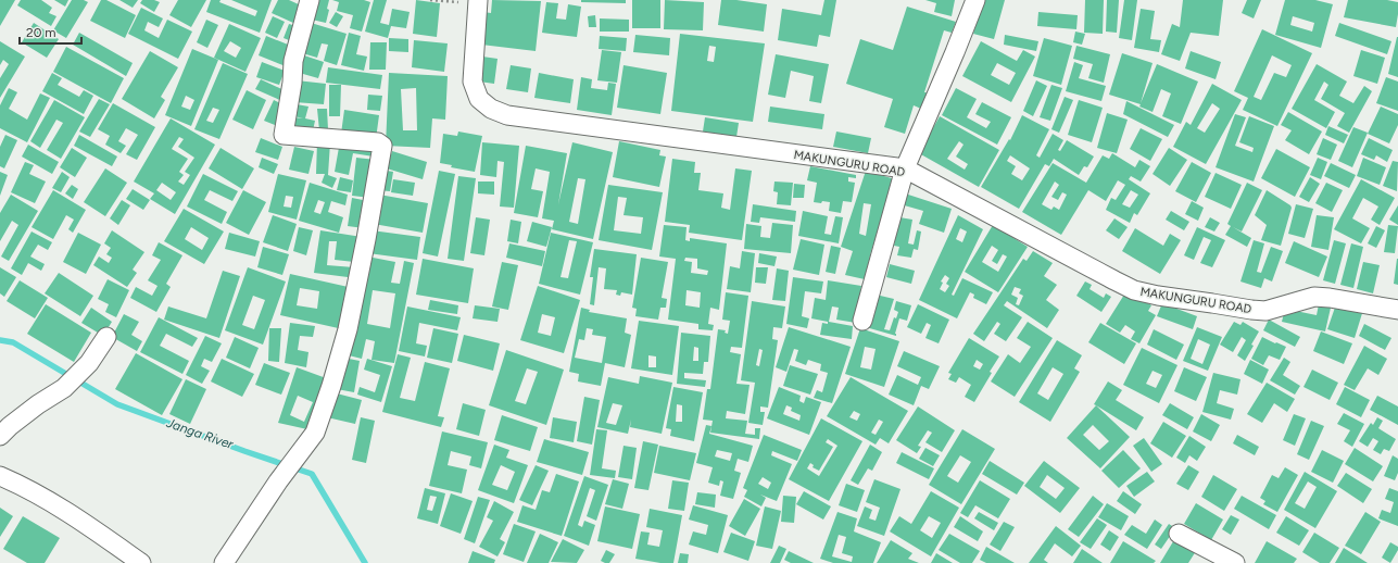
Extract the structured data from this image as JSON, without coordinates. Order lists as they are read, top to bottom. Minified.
{"streets":{"street":["MAKUNGURU ROAD"]},"water":["Janga River"],"scale_bar":"20 m"}
